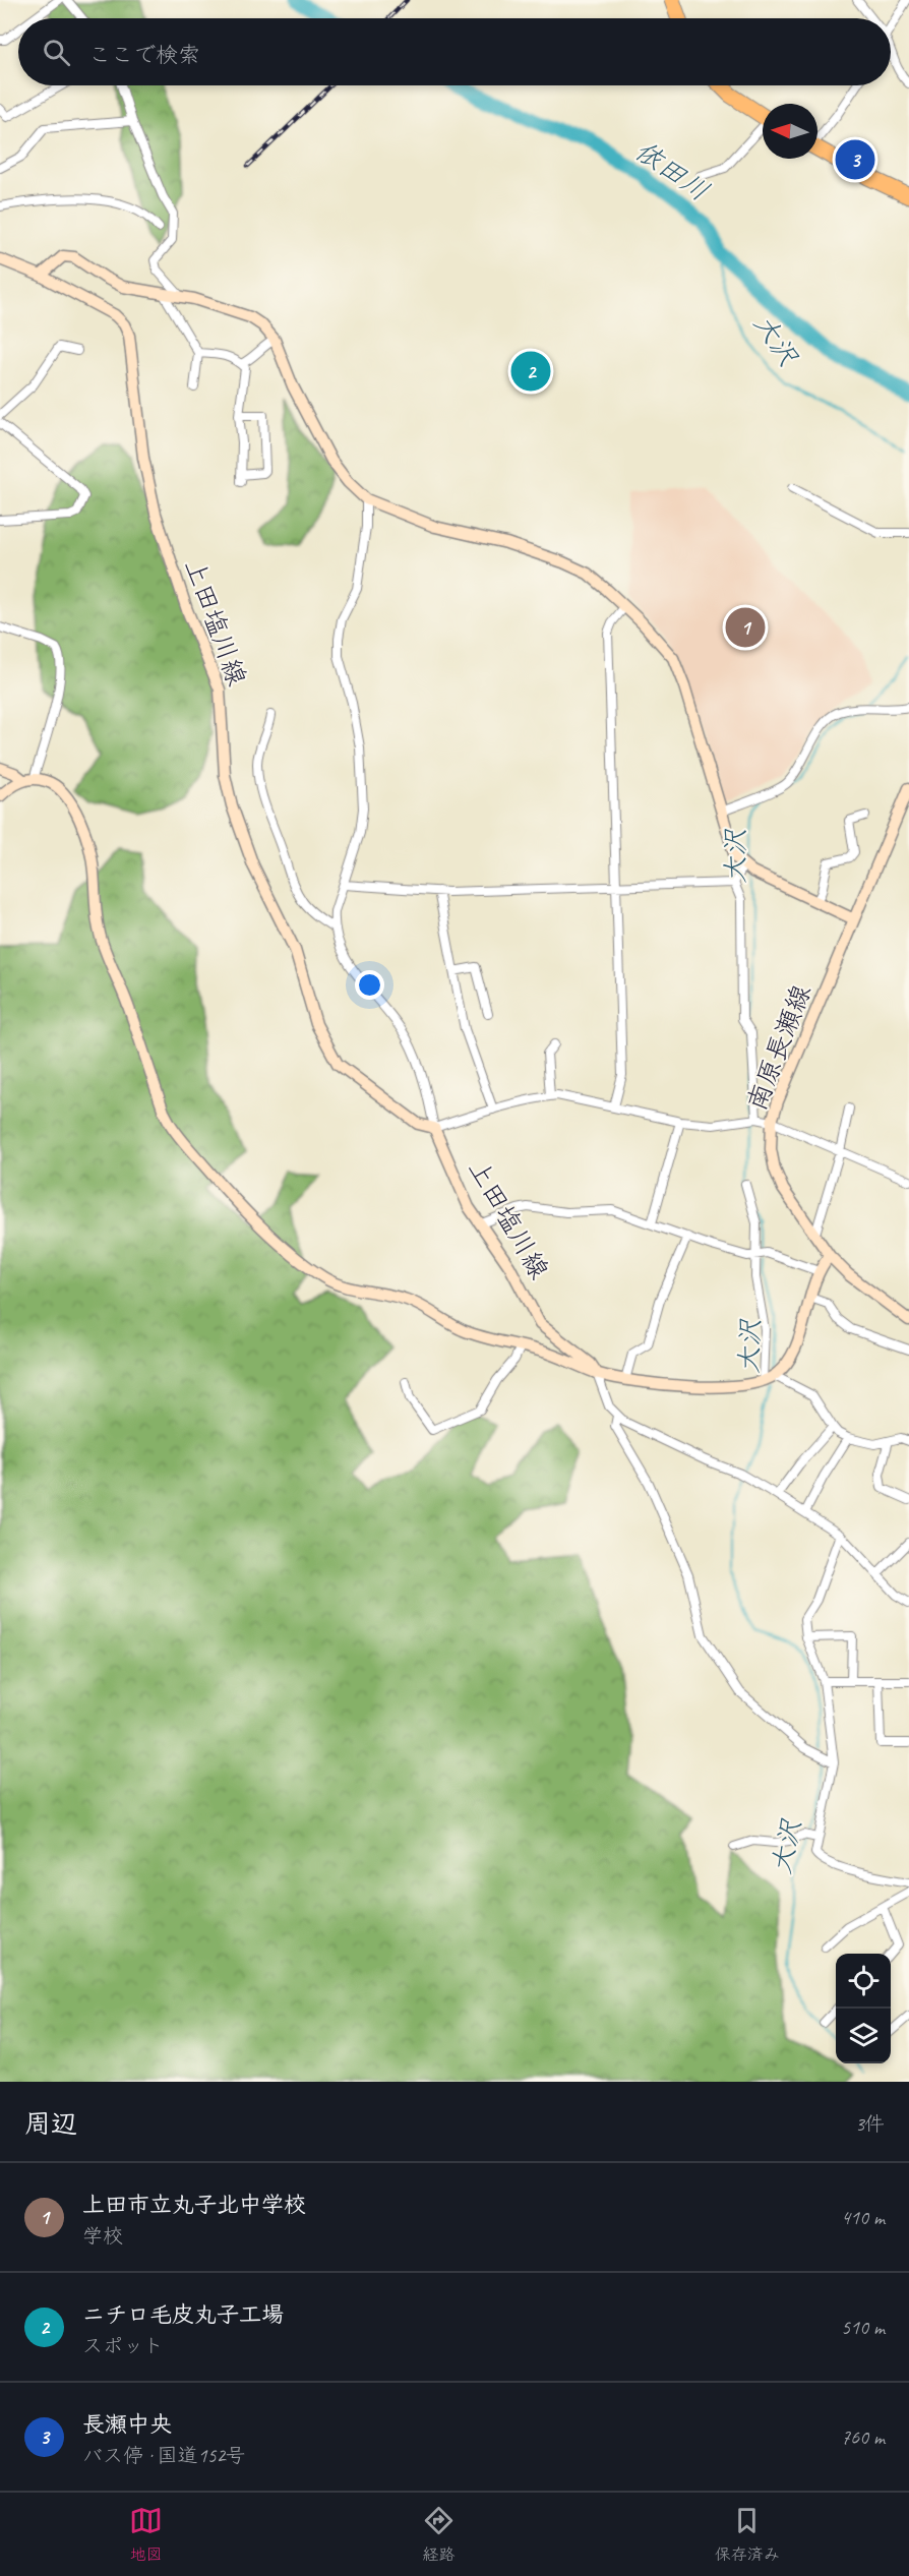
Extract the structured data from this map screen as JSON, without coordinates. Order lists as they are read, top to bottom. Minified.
{"streets":{"main road":["上田塩川線","南原長瀬線"]},"water":["依田川","大沢"],"north":"left","page":{"search":"ここで検索","pins":["3","2","1"],"heading":["周辺","3件"],"list":[{"mark":"1","name":"上田市立丸子北中学校","note":"学校","value":"410 m"},{"mark":"2","name":"ニチロ毛皮丸子工場","note":"スポット","value":"510 m"},{"mark":"3","name":"長瀬中央","note":"バス停 · 国道152号","value":"760 m"}],"nav":["地図","経路","保存済み"]}}
